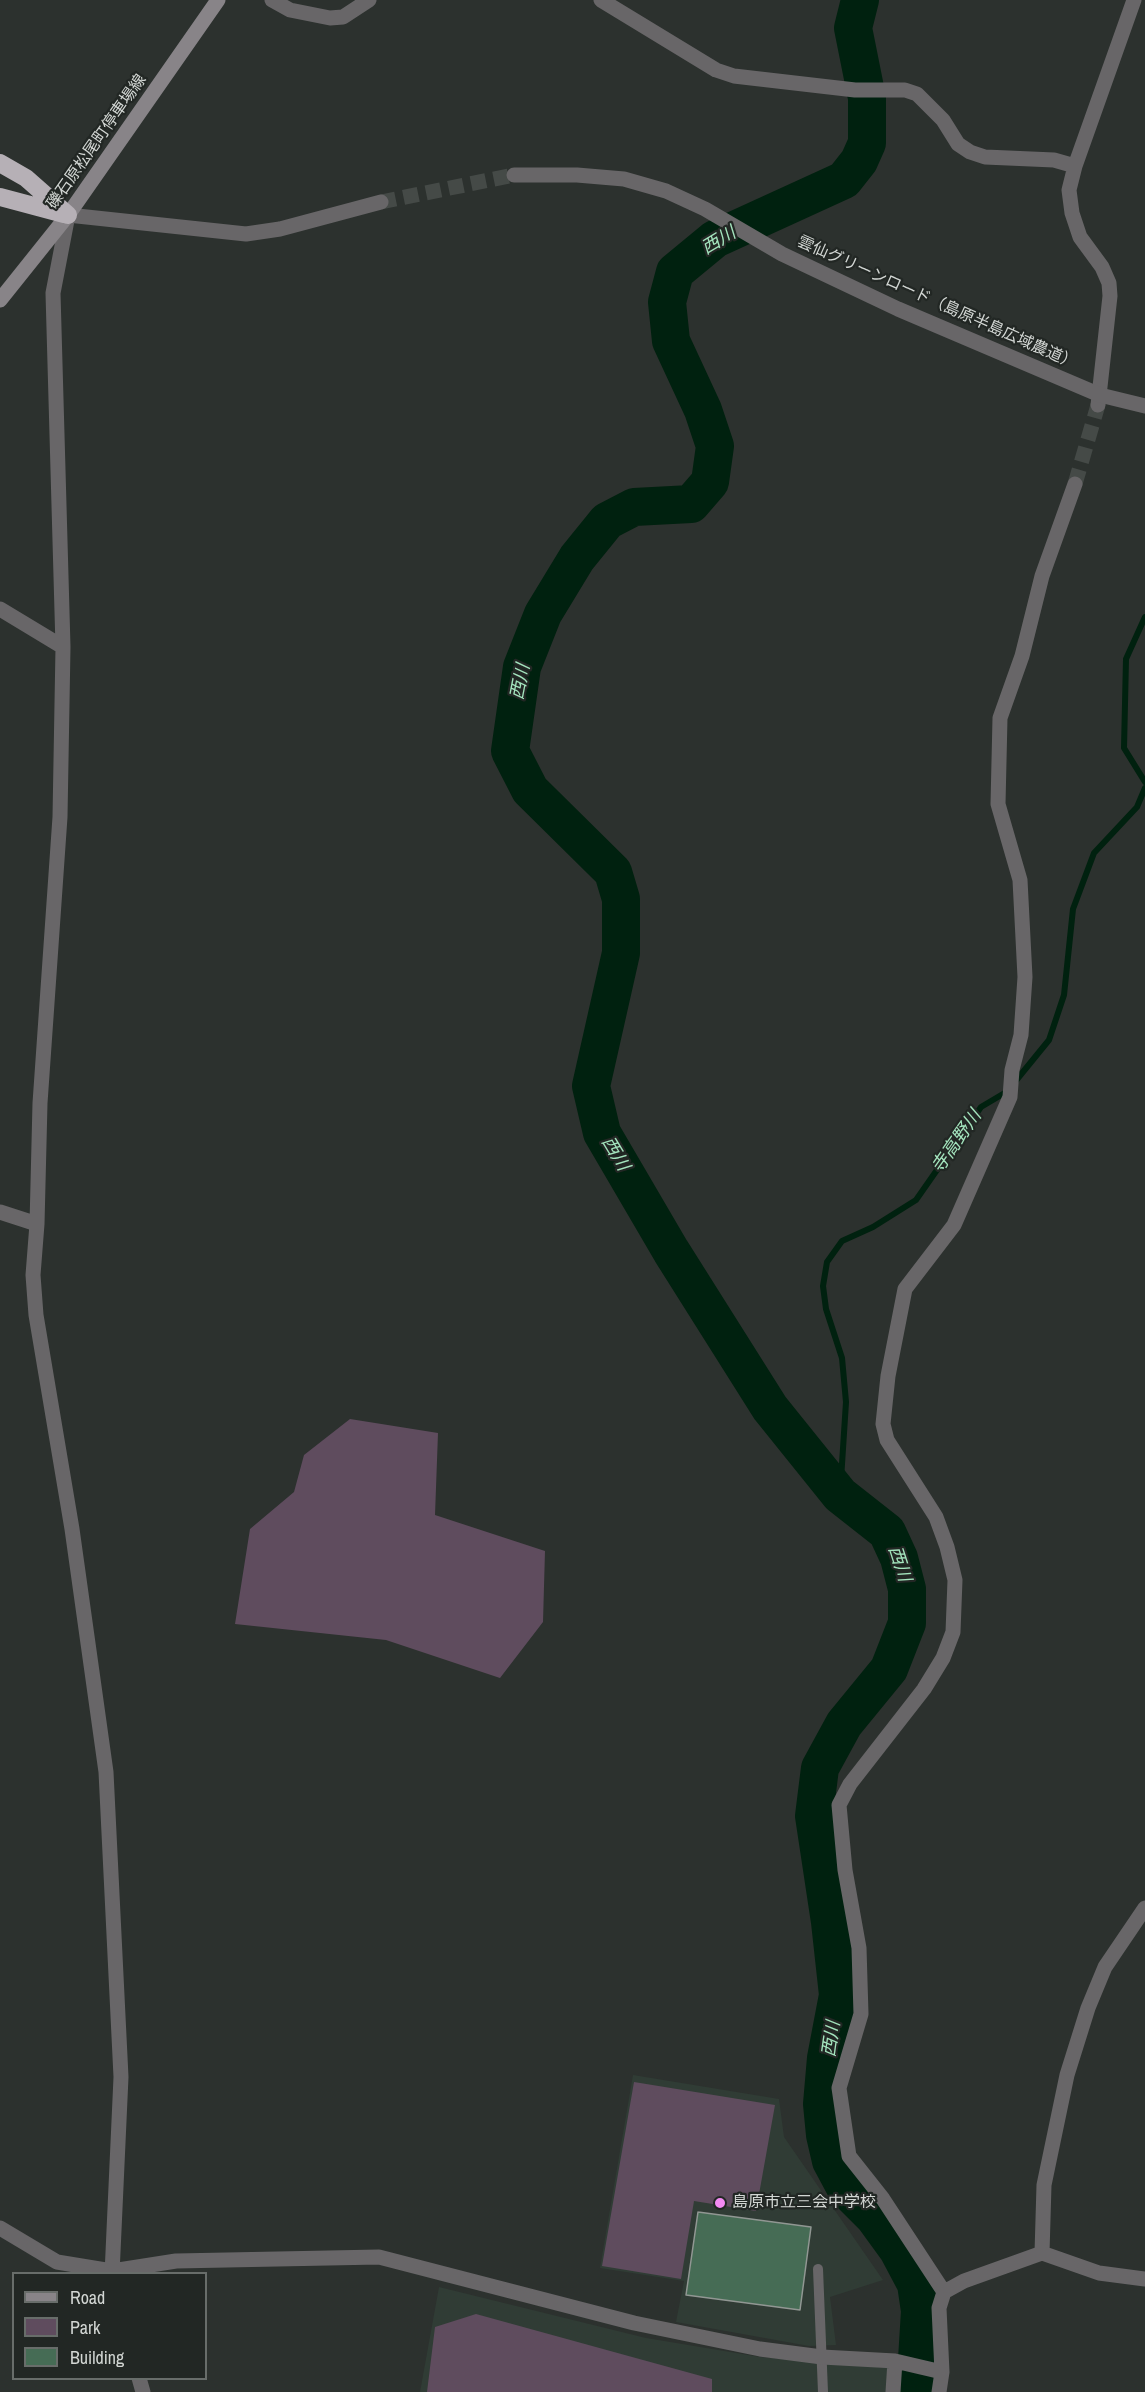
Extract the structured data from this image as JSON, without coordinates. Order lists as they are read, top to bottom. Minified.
{"streets":{"main road":["礫石原松尾町停車場線"],"street":["雲仙グリーンロード（島原半島広域農道）"]},"water":["西川","寺高野川"],"places":["島原市立三会中学校"],"legend":["Road","Park","Building"]}
